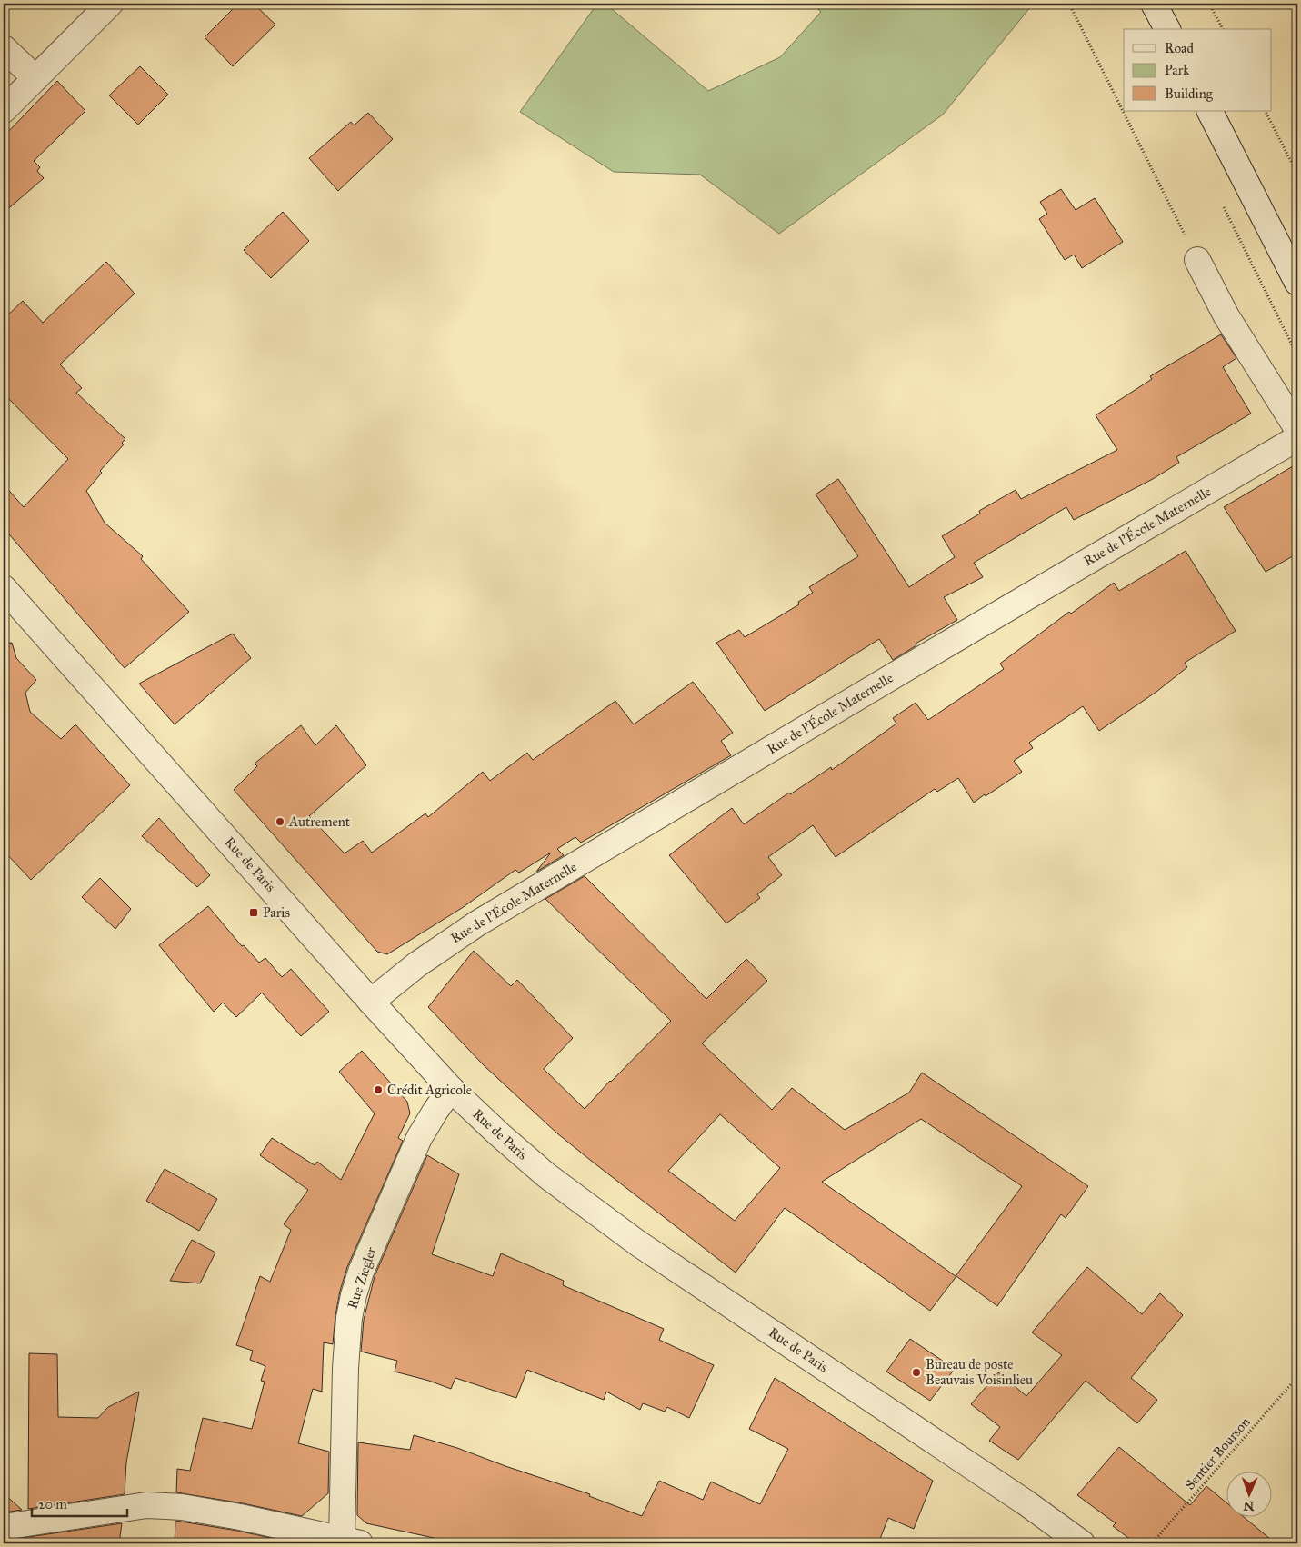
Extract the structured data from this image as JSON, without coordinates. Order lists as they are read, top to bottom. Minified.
{"streets":{"street":["Rue de l'École Maternelle","Rue de Paris","Rue Ziegler"],"path":["Sentier Bourson"]},"crossings":[["Rue de l'École Maternelle","Rue de Paris"],["Rue de Paris","Rue Ziegler"]],"places":{"other":["Autrement","Crédit Agricole","Bureau de poste Beauvais Voisinlieu"],"transit":["Paris"]},"legend":["Road","Park","Building"],"scale_bar":"20 m","north":"bottom"}
